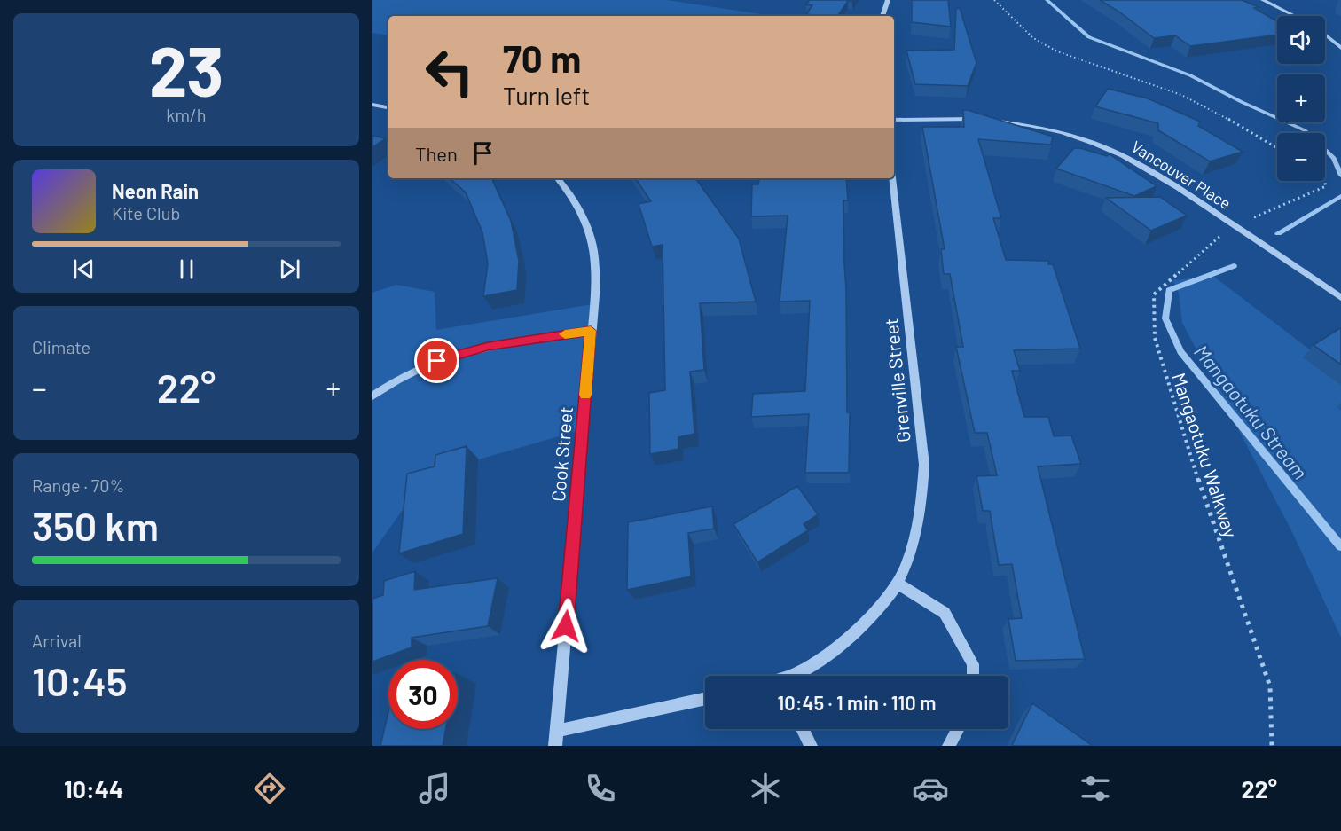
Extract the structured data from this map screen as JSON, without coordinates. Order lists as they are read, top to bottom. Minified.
{"streets":{"street":["Vancouver Place","Grenville Street","Cook Street"],"path":["Mangaotuku Walkway"]},"crossings":[["Vancouver Place","Mangaotuku Walkway"]],"water":["Mangaotuku Stream"],"page":{"tile":[["23","km/h"],"Climate",["Range · 70%","350 km"],["Arrival","10:45"]],"map_buttons":["+","−"],"turn":["70 m","Turn left"],"then":"Then","song":["Neon Rain","Kite Club"],"heat":["−","22°","+"],"limit":"30","trip":"10:45 · 1 min · 110 m","tabs":["10:44","22°"]}}
